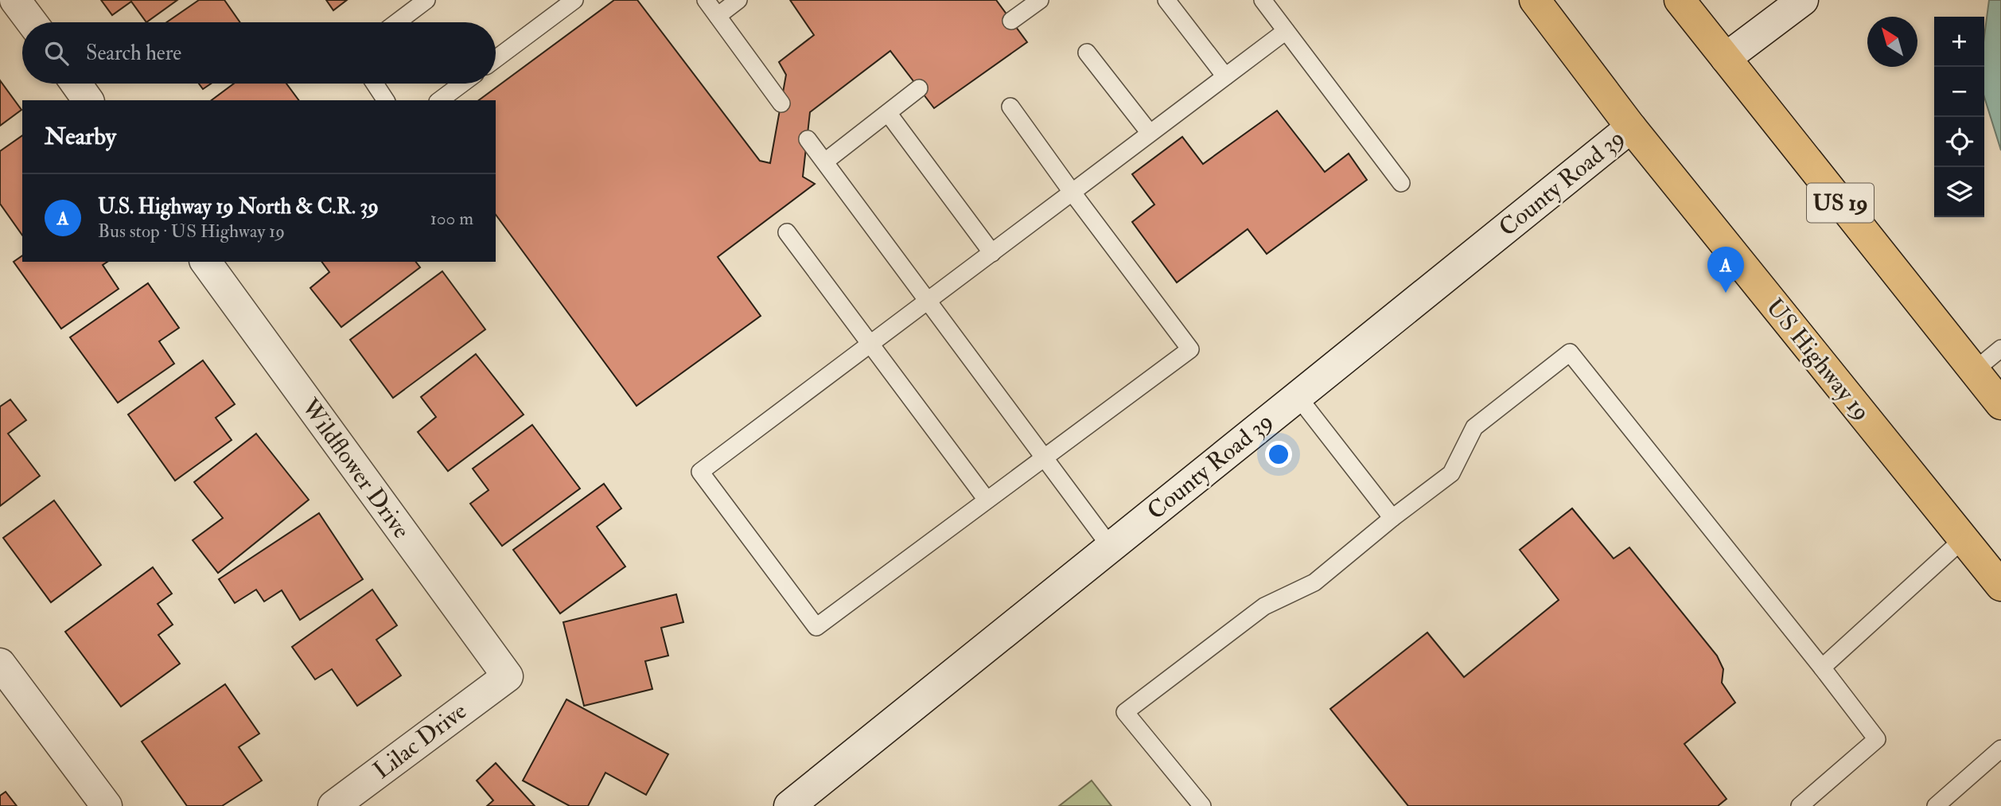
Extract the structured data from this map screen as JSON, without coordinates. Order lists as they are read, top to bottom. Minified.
{"streets":{"highway":["US 19","US Highway 19"],"street":["County Road 39","Wildflower Drive","Lilac Drive"]},"crossings":[["County Road 39","US Highway 19"],["Wildflower Drive","Lilac Drive"]],"north":"top left","page":{"map_buttons":["+","−"],"search":"Search here","heading":"Nearby","list":[{"mark":"A","name":"U.S. Highway 19 North & C.R. 39","note":"Bus stop · US Highway 19","value":"100 m"}],"pins":"A"}}
